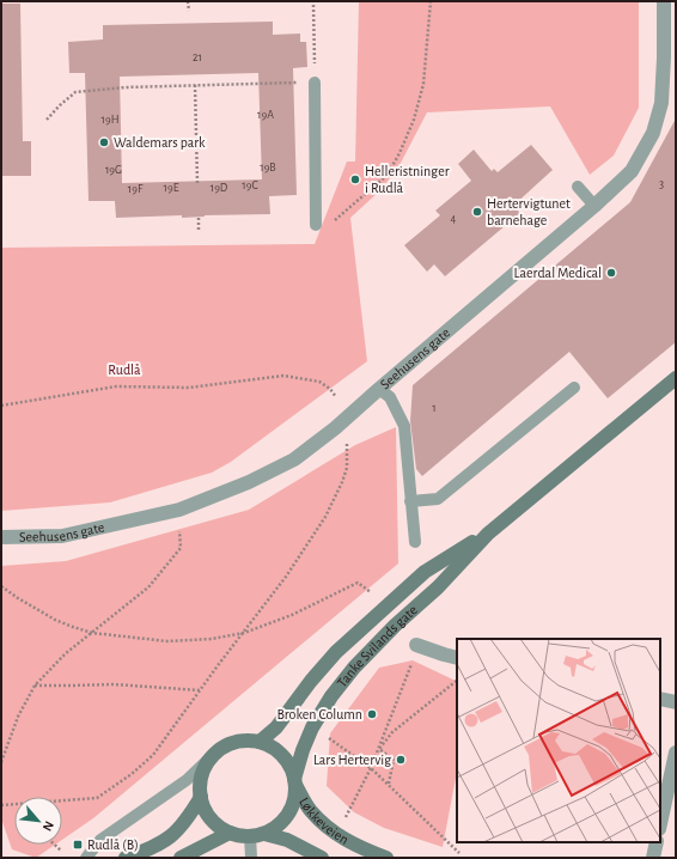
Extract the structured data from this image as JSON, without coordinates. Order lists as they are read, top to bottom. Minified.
{"streets":{"main road":["Tanke Svilands gate","Løkkeveien"],"street":["Seehusens gate"]},"crossings":[["Tanke Svilands gate","Løkkeveien"]],"parks":["Rudlå"],"places":{"other":["Waldemars park","Helleristninger i Rudlå","Hertervigtunet barnehage","Laerdal Medical","Broken Column","Lars Hertervig"],"transit":["Rudlå (B)"]},"house_numbers":["21","19A","19H","19B","19G","3","19C","19E","19D","19F","4","1"],"north":"bottom right"}
